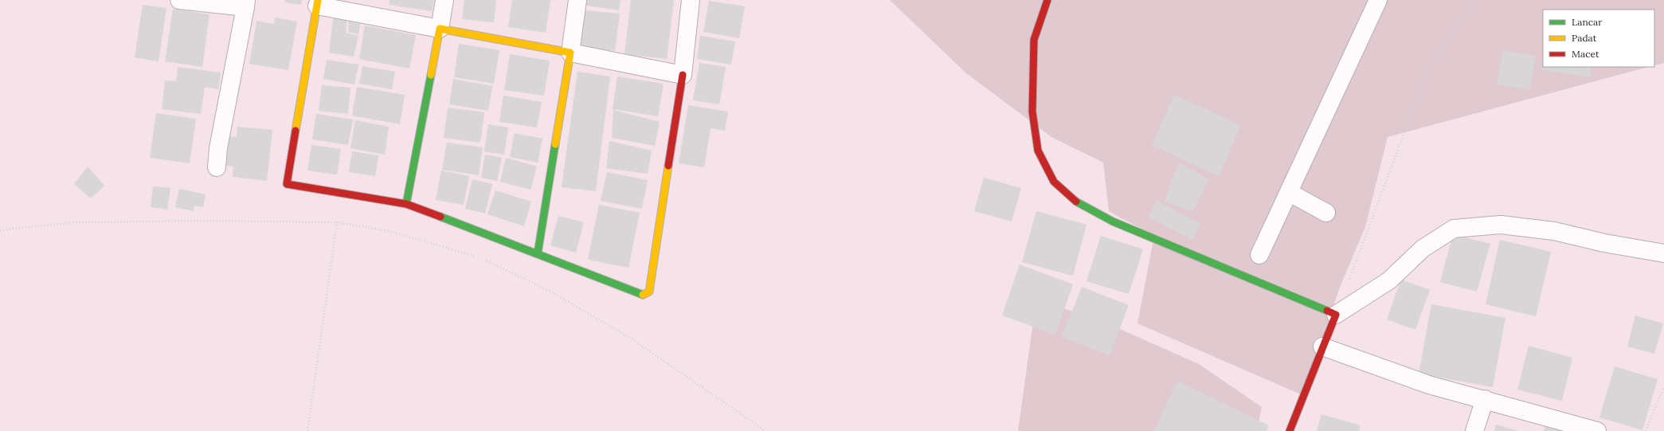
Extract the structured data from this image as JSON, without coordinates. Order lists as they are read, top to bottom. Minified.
{"legend":["Lancar","Padat","Macet"]}
